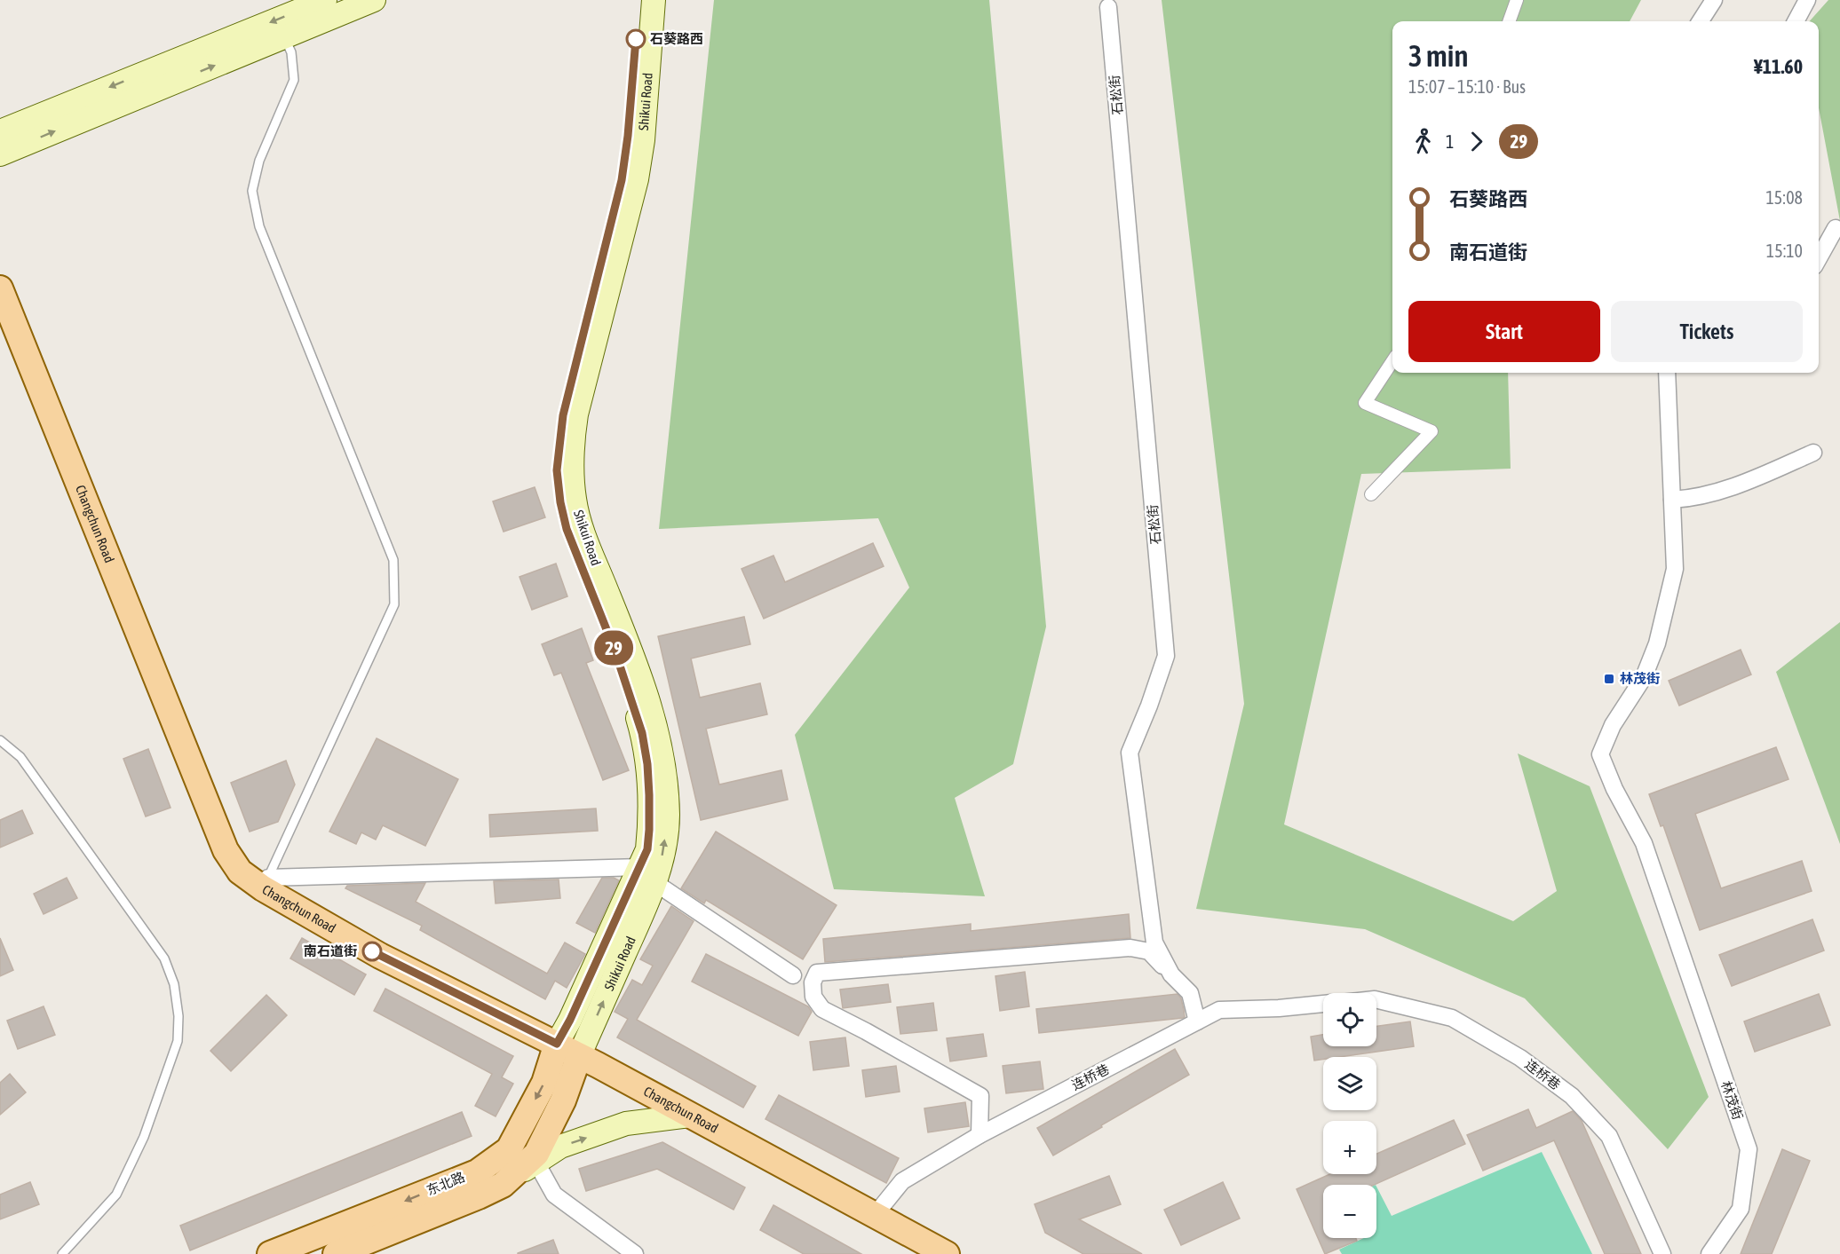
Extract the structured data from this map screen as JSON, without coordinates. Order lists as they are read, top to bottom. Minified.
{"streets":{"main road":["Shikui Road","Changchun Road","东北路"],"street":["石松街","连桥巷","林茂街"]},"crossings":[["石松街","连桥巷"],["Shikui Road","Changchun Road"],["Shikui Road","东北路"],["Changchun Road","连桥巷"],["Changchun Road","东北路"]],"places":{"other":["石葵路西","南石道街"],"transit":["林茂街"]},"lines":["bus line 29"],"page":{"on_map":"29","heading":["3 min","15:07 – 15:10 · Bus","¥11.60"],"legs":["1","29"],"list":[{"name":"石葵路西","value":"15:08"},{"name":"南石道街","value":"15:10"}],"buttons":["Start","Tickets"],"map_buttons":["+","−"]}}
